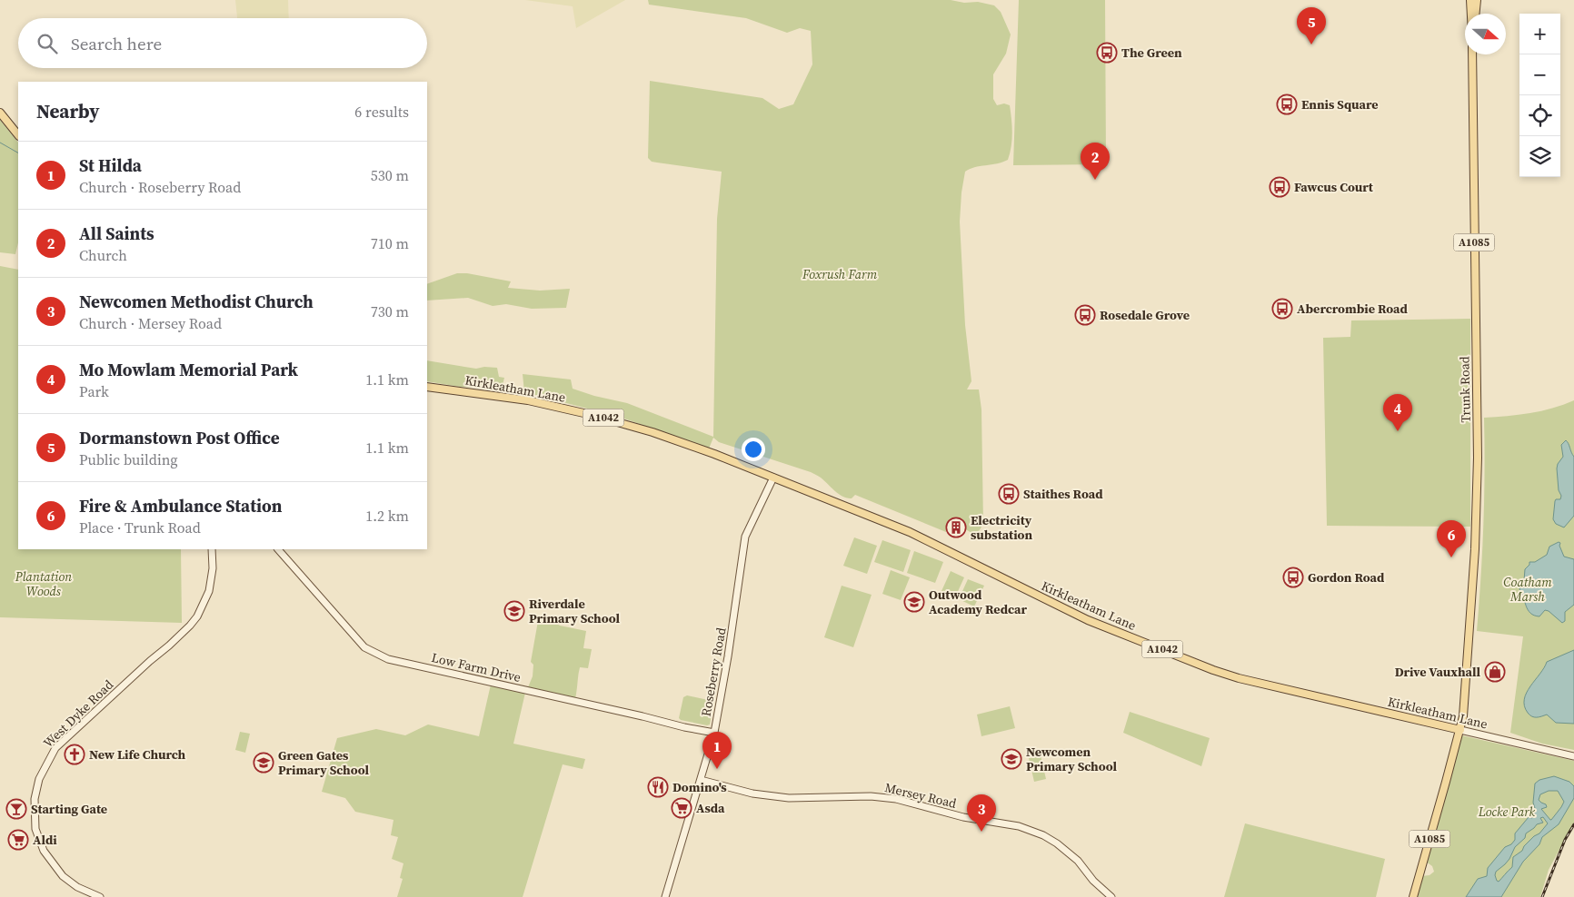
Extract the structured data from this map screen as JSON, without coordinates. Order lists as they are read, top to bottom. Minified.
{"streets":{"main road":["A1085","Kirkleatham Lane","Trunk Road","A1042"],"street":["Low Farm Drive","Roseberry Road","West Dyke Road","Mersey Road"]},"crossings":[["A1085","Kirkleatham Lane"],["A1085","Trunk Road"],["Kirkleatham Lane","Trunk Road"],["Kirkleatham Lane","Roseberry Road"],["Low Farm Drive","Roseberry Road"],["Roseberry Road","Mersey Road"]],"parks":["Foxrush Farm","Plantation Woods","Coatham Marsh","Locke Park"],"places":{"bus stop":["The Green","Ennis Square","Fawcus Court","Abercrombie Road","Rosedale Grove","Staithes Road","Gordon Road"],"building":["Electricity substation"],"school or university":["Outwood Academy Redcar","Riverdale Primary School","Newcomen Primary School","Green Gates Primary School"],"shop":["Drive Vauxhall"],"church":["New Life Church"],"restaurant":["Domino's"],"supermarket":["Asda","Aldi"],"bar":["Starting Gate"]},"north":"right","page":{"pins":["5","2","4","6","1","3"],"map_buttons":["+","−"],"search":"Search here","heading":["Nearby","6 results"],"list":[{"mark":"1","name":"St Hilda","note":"Church · Roseberry Road","value":"530 m"},{"mark":"2","name":"All Saints","note":"Church","value":"710 m"},{"mark":"3","name":"Newcomen Methodist Church","note":"Church · Mersey Road","value":"730 m"},{"mark":"4","name":"Mo Mowlam Memorial Park","note":"Park","value":"1.1 km"},{"mark":"5","name":"Dormanstown Post Office","note":"Public building","value":"1.1 km"},{"mark":"6","name":"Fire & Ambulance Station","note":"Place · Trunk Road","value":"1.2 km"}]}}
